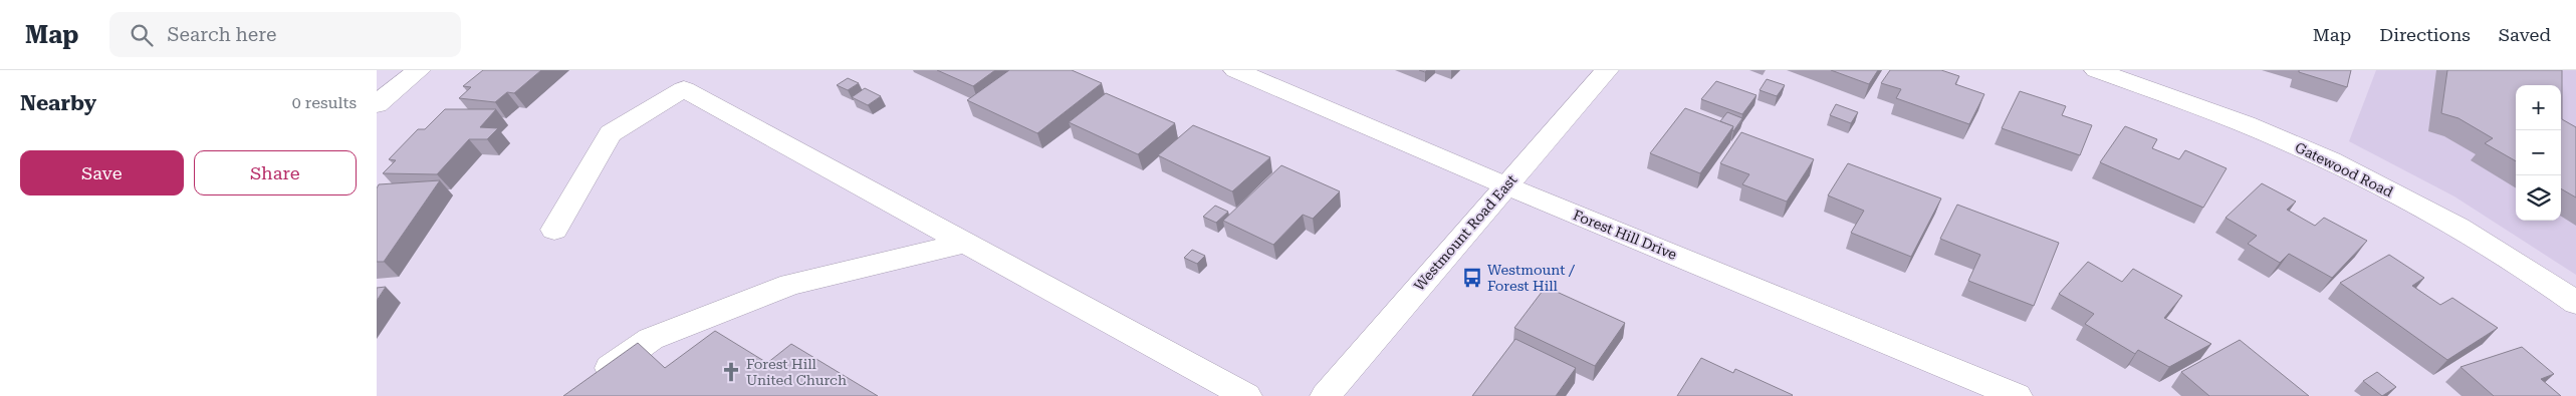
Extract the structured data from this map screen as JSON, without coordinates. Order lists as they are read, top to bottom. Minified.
{"streets":{"street":["Gatewood Road","Westmount Road East","Forest Hill Drive"]},"crossings":[["Westmount Road East","Forest Hill Drive"]],"places":{"bus stop":["Westmount / Forest Hill"],"church":["Forest Hill United Church"]},"page":{"header":"Map","search":"Search here","nav":["Map","Directions","Saved"],"heading":["Nearby","0 results"],"map_buttons":["+","−"],"buttons":["Save","Share"]}}
